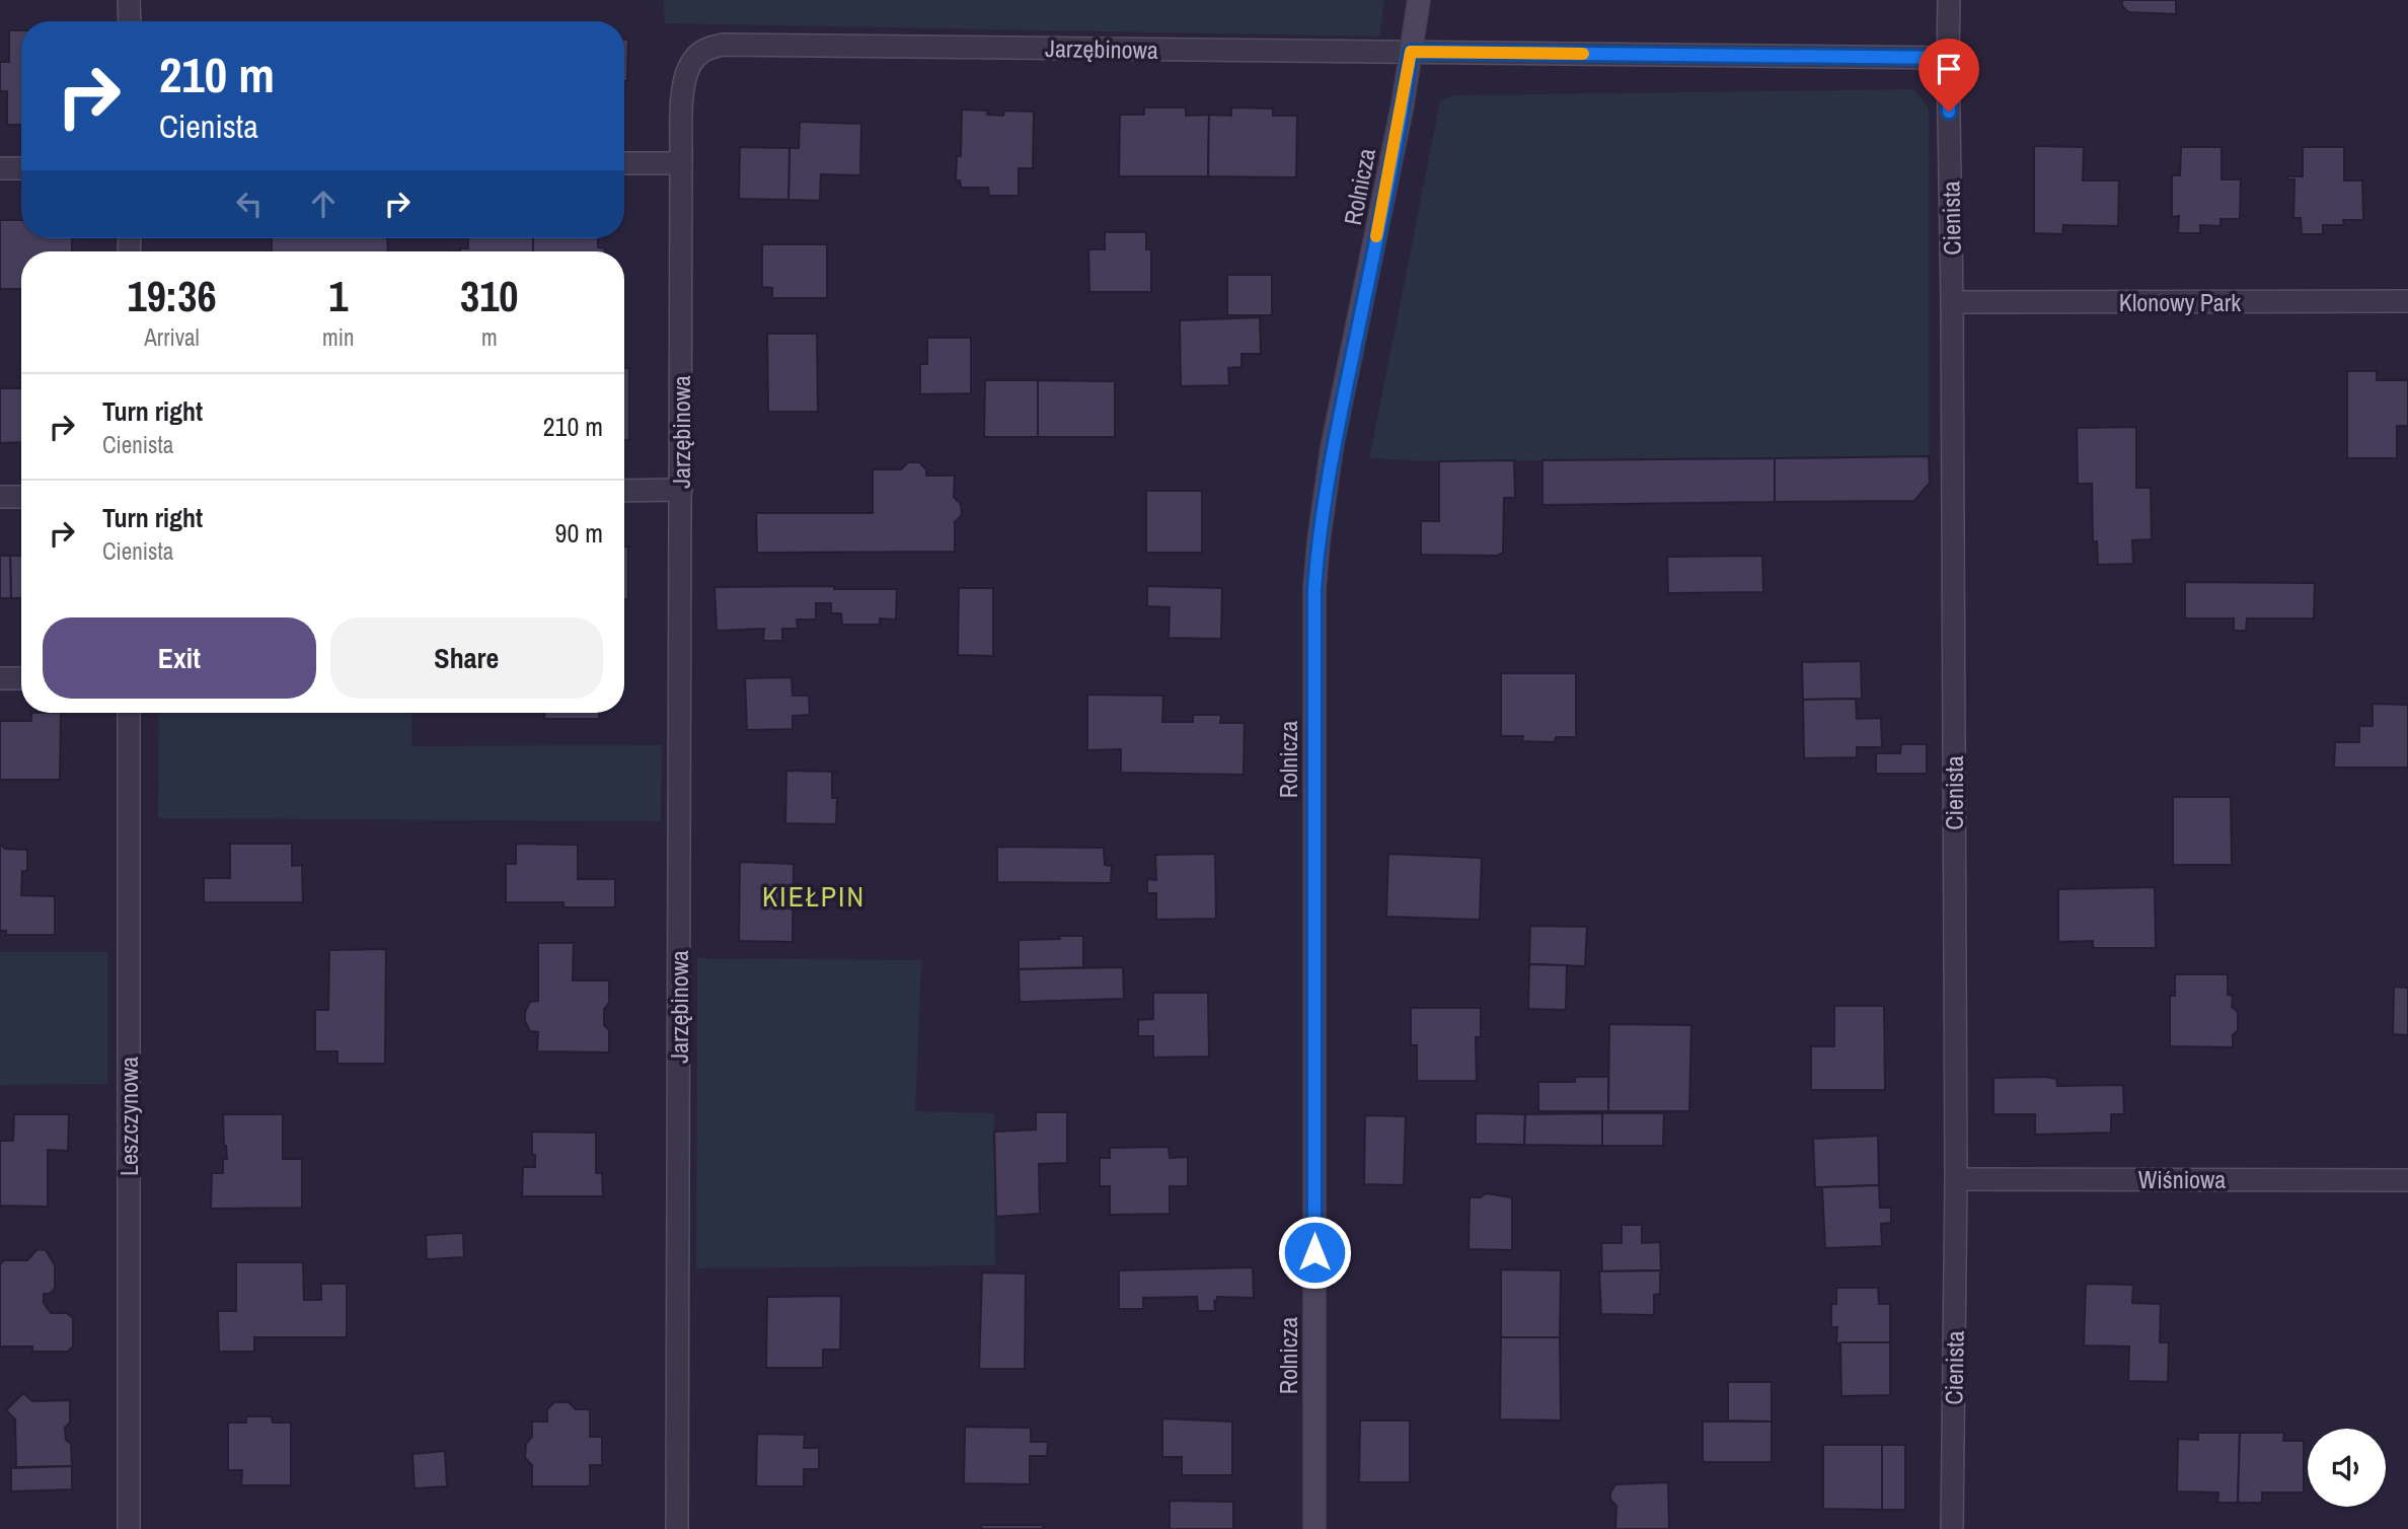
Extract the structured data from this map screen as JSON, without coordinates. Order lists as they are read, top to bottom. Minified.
{"streets":{"street":["Jarzębinowa","Rolnicza","Cienista","Klonowy Park","Leszczynowa","Wiśniowa"]},"crossings":[["Jarzębinowa","Rolnicza"],["Cienista","Klonowy Park"],["Cienista","Wiśniowa"]],"districts":["KIEŁPIN"],"page":{"turn":["210 m","Cienista"],"eta":["19:36","Arrival","1","min","310","m"],"list":[{"name":"Turn right","note":"Cienista","value":"210 m"},{"name":"Turn right","note":"Cienista","value":"90 m"}],"buttons":["Exit","Share"]}}
